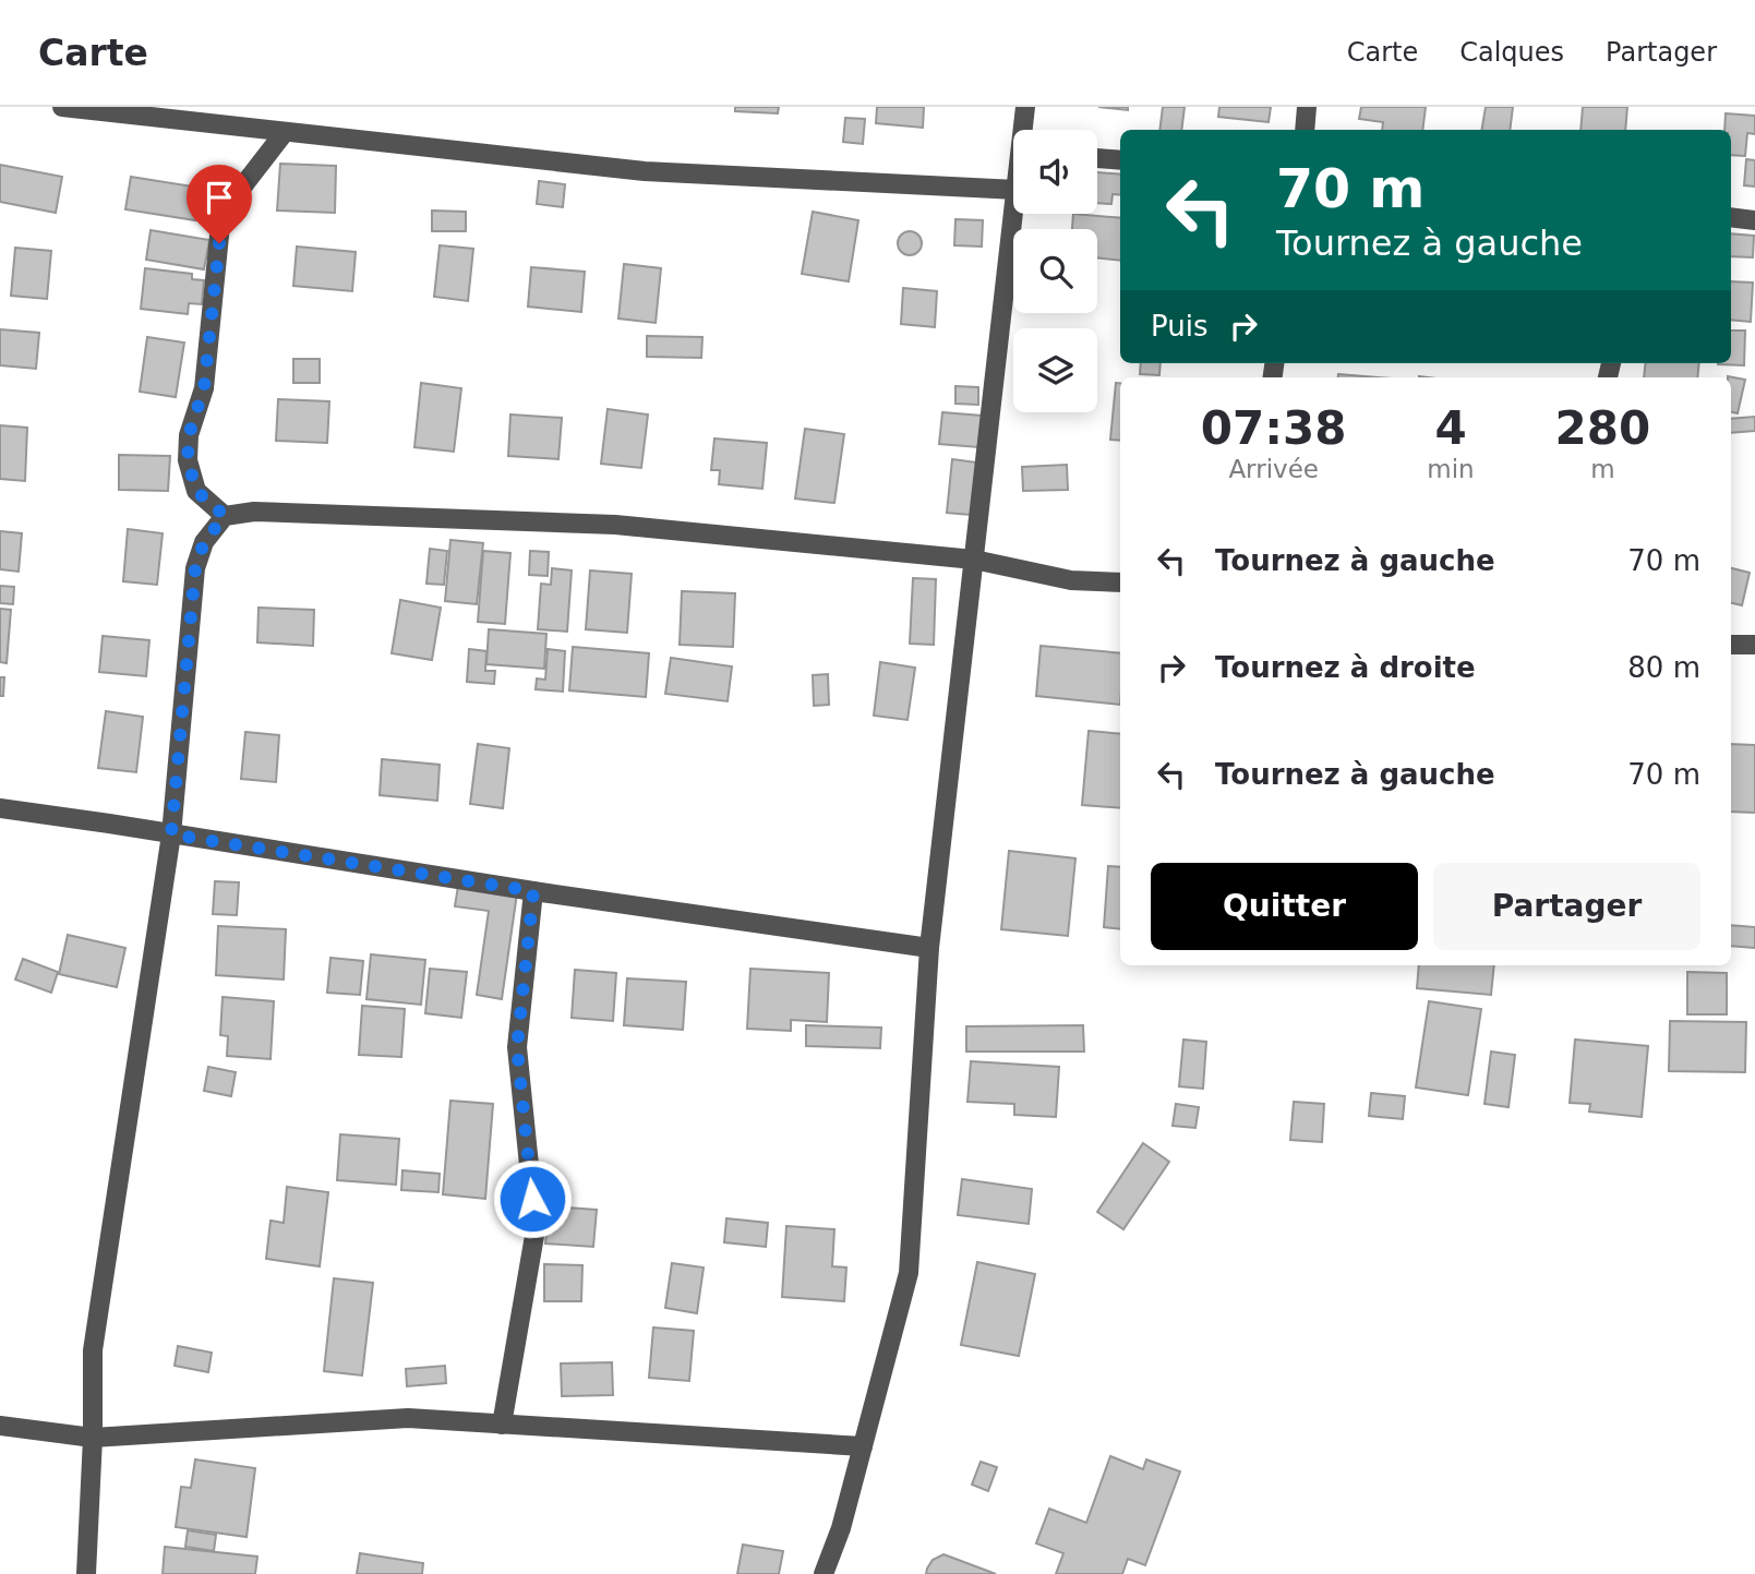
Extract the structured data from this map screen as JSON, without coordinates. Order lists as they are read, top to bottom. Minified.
{"page":{"header":"Carte","nav":["Carte","Calques","Partager"],"turn":["70 m","Tournez à gauche"],"then":"Puis","eta":["07:38","Arrivée","4","min","280","m"],"list":[{"name":"Tournez à gauche","value":"70 m"},{"name":"Tournez à droite","value":"80 m"},{"name":"Tournez à gauche","value":"70 m"}],"buttons":["Quitter","Partager"]}}
